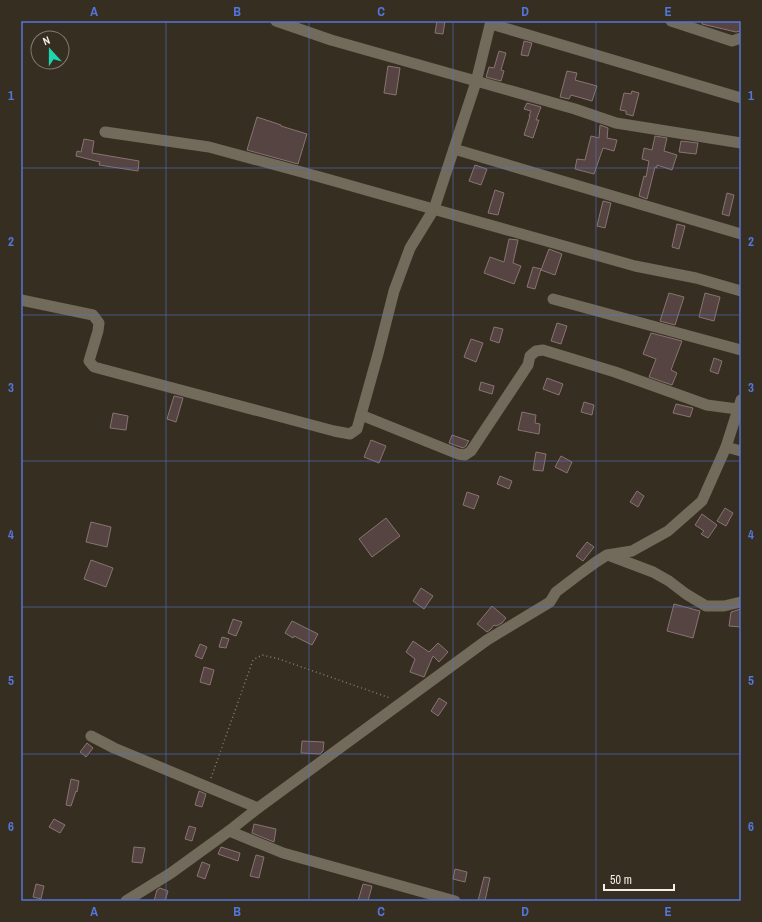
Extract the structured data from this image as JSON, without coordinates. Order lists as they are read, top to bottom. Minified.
{"scale_bar":"50 m","north":"top","grid":{"columns":["A","B","C","D","E"],"rows":["1","2","3","4","5","6"]}}
